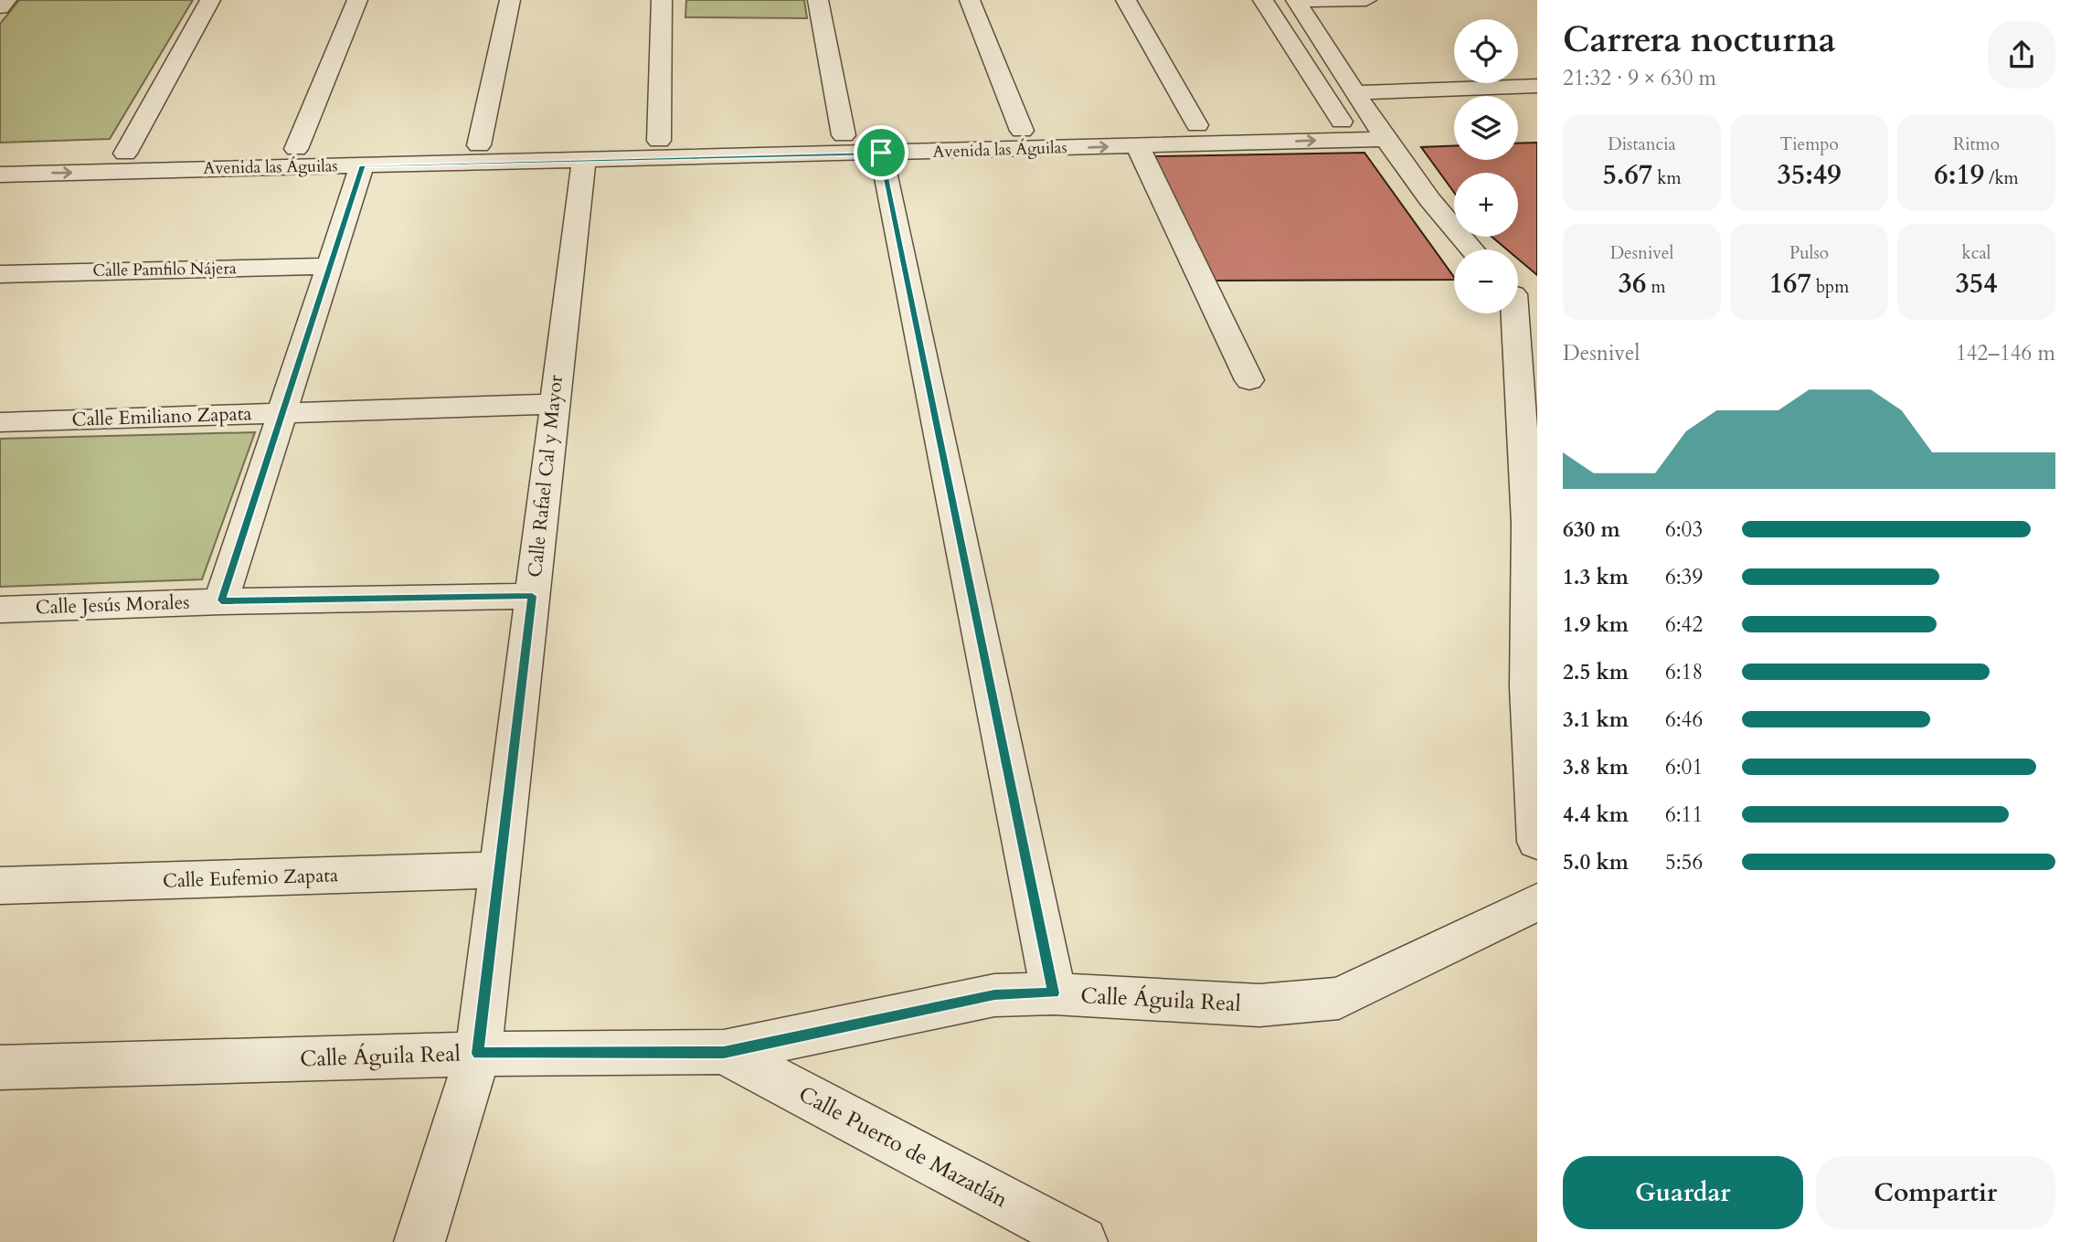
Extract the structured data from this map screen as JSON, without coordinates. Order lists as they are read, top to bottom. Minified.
{"streets":{"street":["Avenida las Águilas","Calle Pamfilo Nájera","Calle Emiliano Zapata","Calle Rafael Cal y Mayor","Calle Jesús Morales","Calle Eufemio Zapata","Calle Águila Real","Calle Puerto de Mazatlán"]},"crossings":[["Avenida las Águilas","Calle Rafael Cal y Mayor"],["Calle Emiliano Zapata","Calle Rafael Cal y Mayor"],["Calle Rafael Cal y Mayor","Calle Jesús Morales"],["Calle Rafael Cal y Mayor","Calle Eufemio Zapata"],["Calle Rafael Cal y Mayor","Calle Águila Real"],["Calle Águila Real","Calle Puerto de Mazatlán"]],"page":{"heading":["Carrera nocturna","21:32 · 9 × 630 m"],"map_buttons":["+","−"],"stats":[["Distancia","5.67 km"],["Tiempo","35:49"],["Ritmo","6:19 /km"],["Desnivel","36 m"],["Pulso","167 bpm"],["kcal","354"]],"chart":["Desnivel","142–146 m"],"list":[{"name":"630 m","note":"6:03"},{"name":"1.3 km","note":"6:39"},{"name":"1.9 km","note":"6:42"},{"name":"2.5 km","note":"6:18"},{"name":"3.1 km","note":"6:46"},{"name":"3.8 km","note":"6:01"},{"name":"4.4 km","note":"6:11"},{"name":"5.0 km","note":"5:56"}],"buttons":["Guardar","Compartir"]}}
